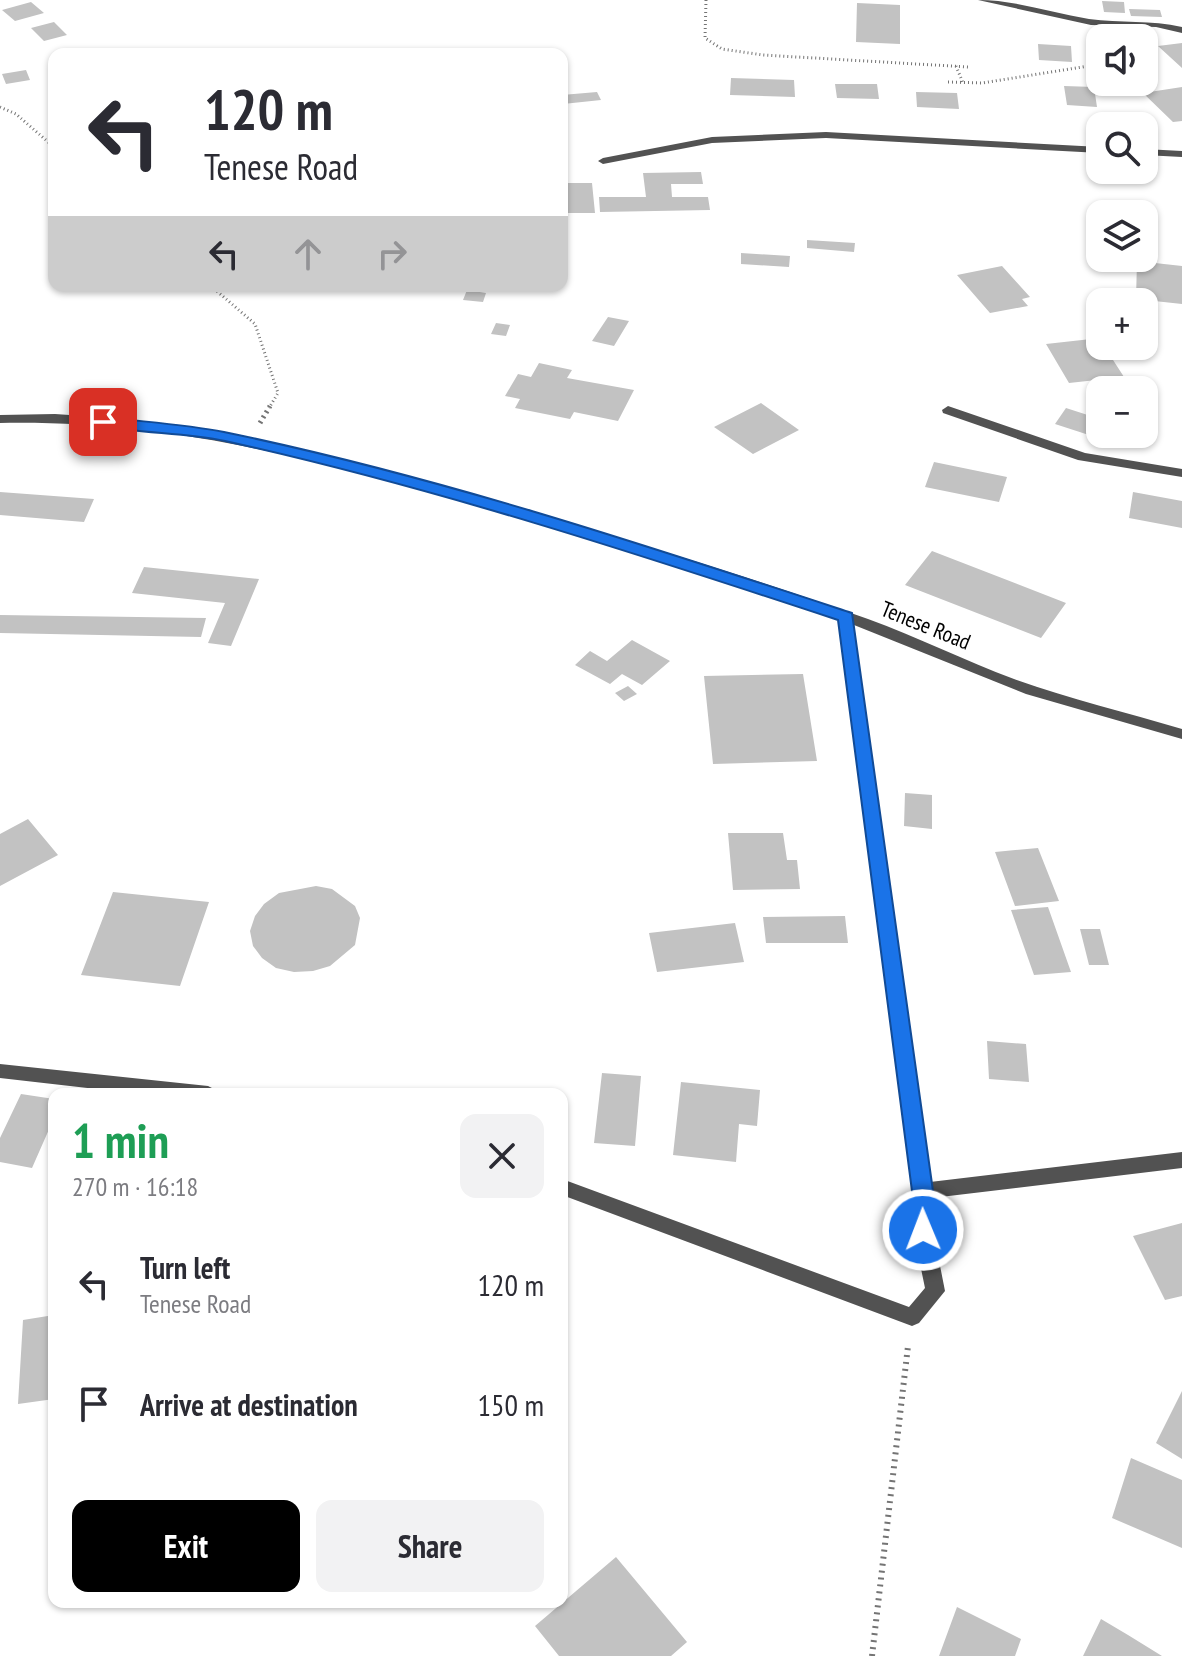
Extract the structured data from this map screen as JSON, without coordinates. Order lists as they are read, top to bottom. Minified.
{"streets":{"street":["Tenese Road"]},"page":{"map_buttons":["+","−"],"turn":["120 m","Tenese Road"],"heading":["1 min","270 m · 16:18"],"list":[{"name":"Turn left","note":"Tenese Road","value":"120 m"},{"name":"Arrive at destination","value":"150 m"}],"buttons":["Exit","Share"]}}
